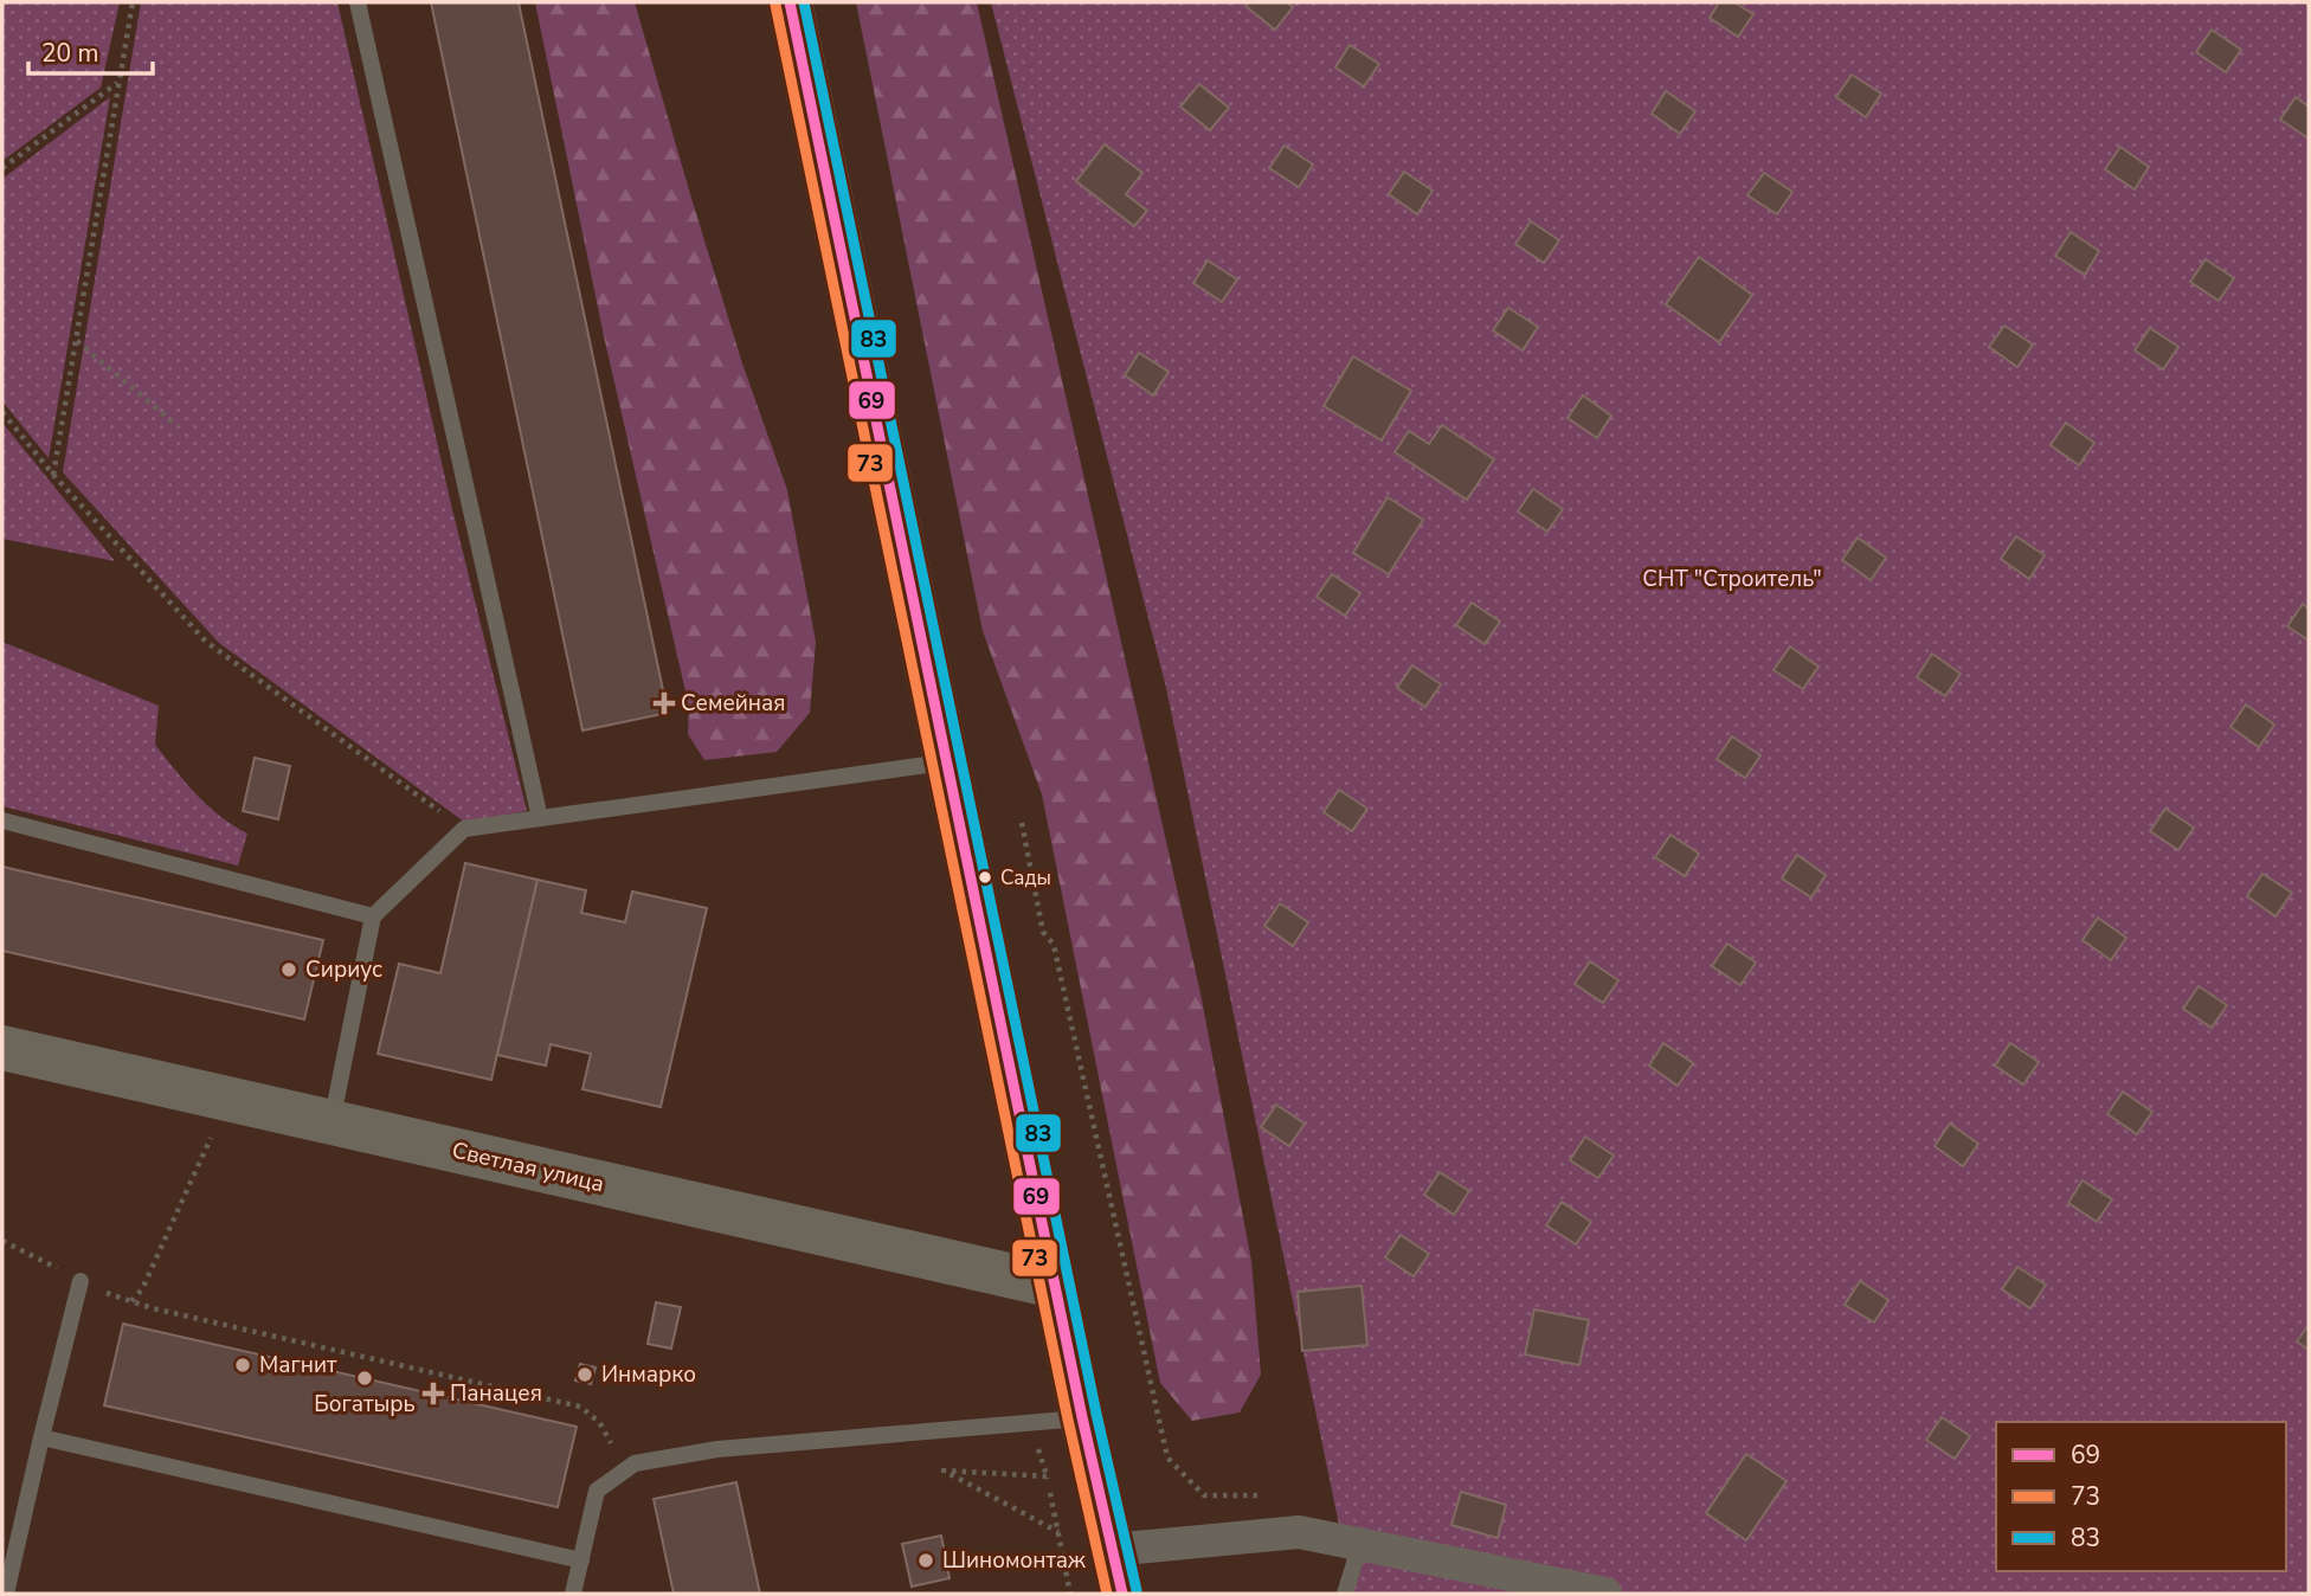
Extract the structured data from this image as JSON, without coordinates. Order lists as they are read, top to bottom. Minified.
{"streets":{"main road":["Светлая улица"]},"parks":["СНТ \"Строитель\""],"places":{"health":["Семейная","Панацея"],"other":["Сады","Сириус","Магнит","Инмарко","Богатырь","Шиномонтаж"]},"lines":["transit line 69","transit line 83","transit line 73"],"legend":["69","73","83"],"scale_bar":"20 m"}
